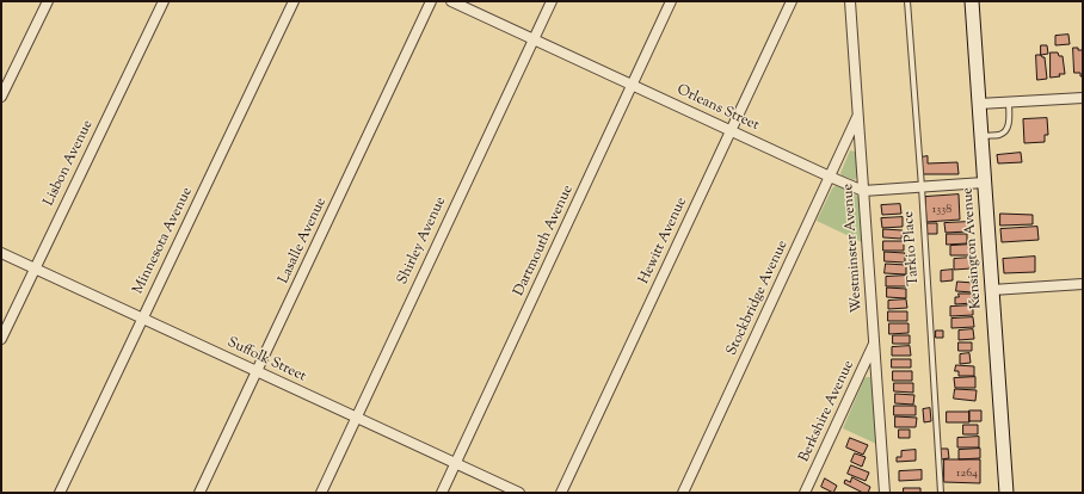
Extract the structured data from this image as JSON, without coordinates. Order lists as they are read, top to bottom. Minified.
{"streets":{"street":["Orleans Street","Lisbon Avenue","Minnesota Avenue","Lasalle Avenue","Shirley Avenue","Dartmouth Avenue","Hewitt Avenue","Westminster Avenue","Kensington Avenue","Stockbridge Avenue","Suffolk Street","Berkshire Avenue"],"lane":["Tarkio Place"]},"crossings":[["Orleans Street","Shirley Avenue"],["Orleans Street","Dartmouth Avenue"],["Orleans Street","Hewitt Avenue"],["Orleans Street","Westminster Avenue"],["Orleans Street","Tarkio Place"],["Orleans Street","Kensington Avenue"],["Orleans Street","Stockbridge Avenue"],["Lisbon Avenue","Suffolk Street"],["Minnesota Avenue","Suffolk Street"],["Lasalle Avenue","Suffolk Street"],["Shirley Avenue","Suffolk Street"],["Dartmouth Avenue","Suffolk Street"],["Westminster Avenue","Stockbridge Avenue"],["Westminster Avenue","Berkshire Avenue"]],"house_numbers":["1338","1264"]}
